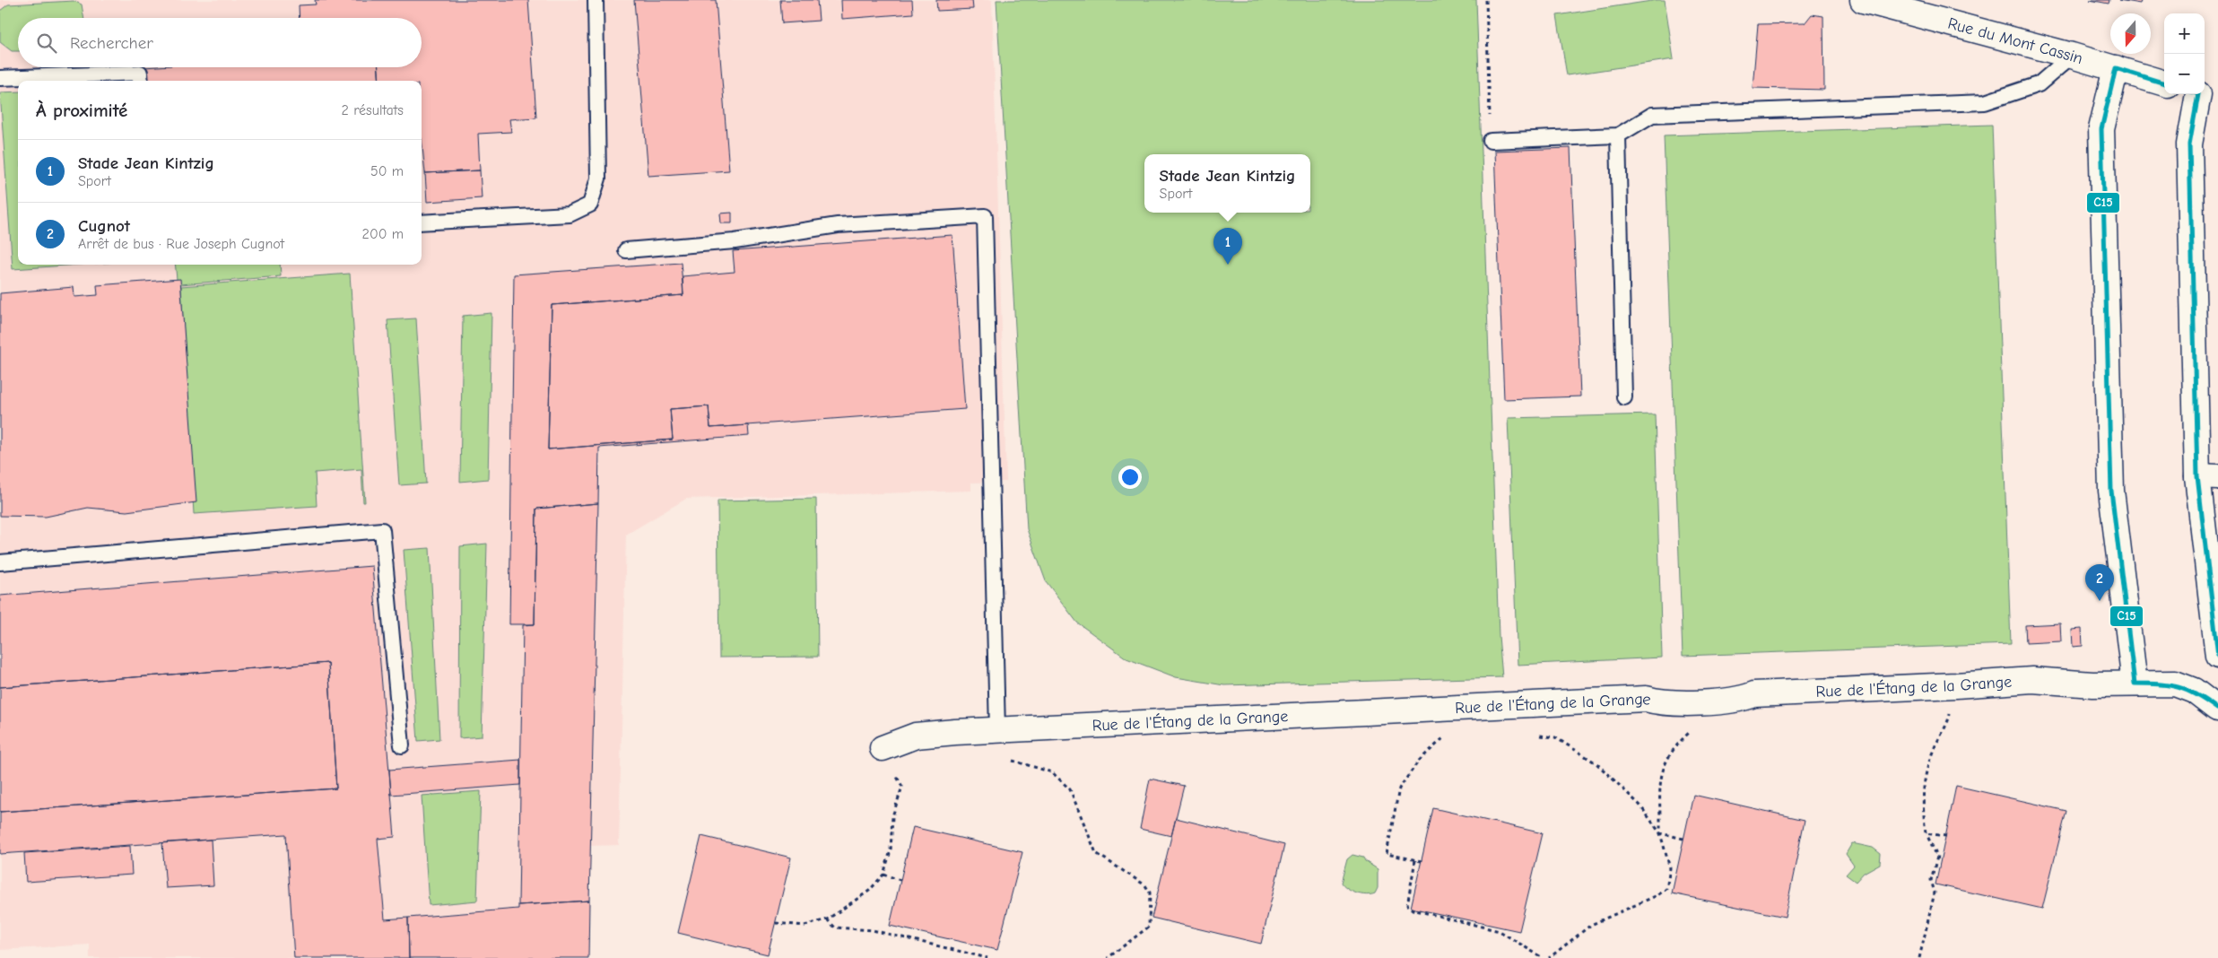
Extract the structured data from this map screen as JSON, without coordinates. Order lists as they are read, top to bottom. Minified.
{"streets":{"street":["Rue du Mont Cassin","Rue de l'Étang de la Grange"]},"lines":["transit line C15"],"north":"bottom","page":{"map_buttons":["+","−"],"search":"Rechercher","heading":["À proximité","2 résultats"],"list":[{"mark":"1","name":"Stade Jean Kintzig","note":"Sport","value":"50 m"},{"mark":"2","name":"Cugnot","note":"Arrêt de bus · Rue Joseph Cugnot","value":"200 m"}],"popup":["Stade Jean Kintzig","Sport"],"pins":["1","2"]}}
